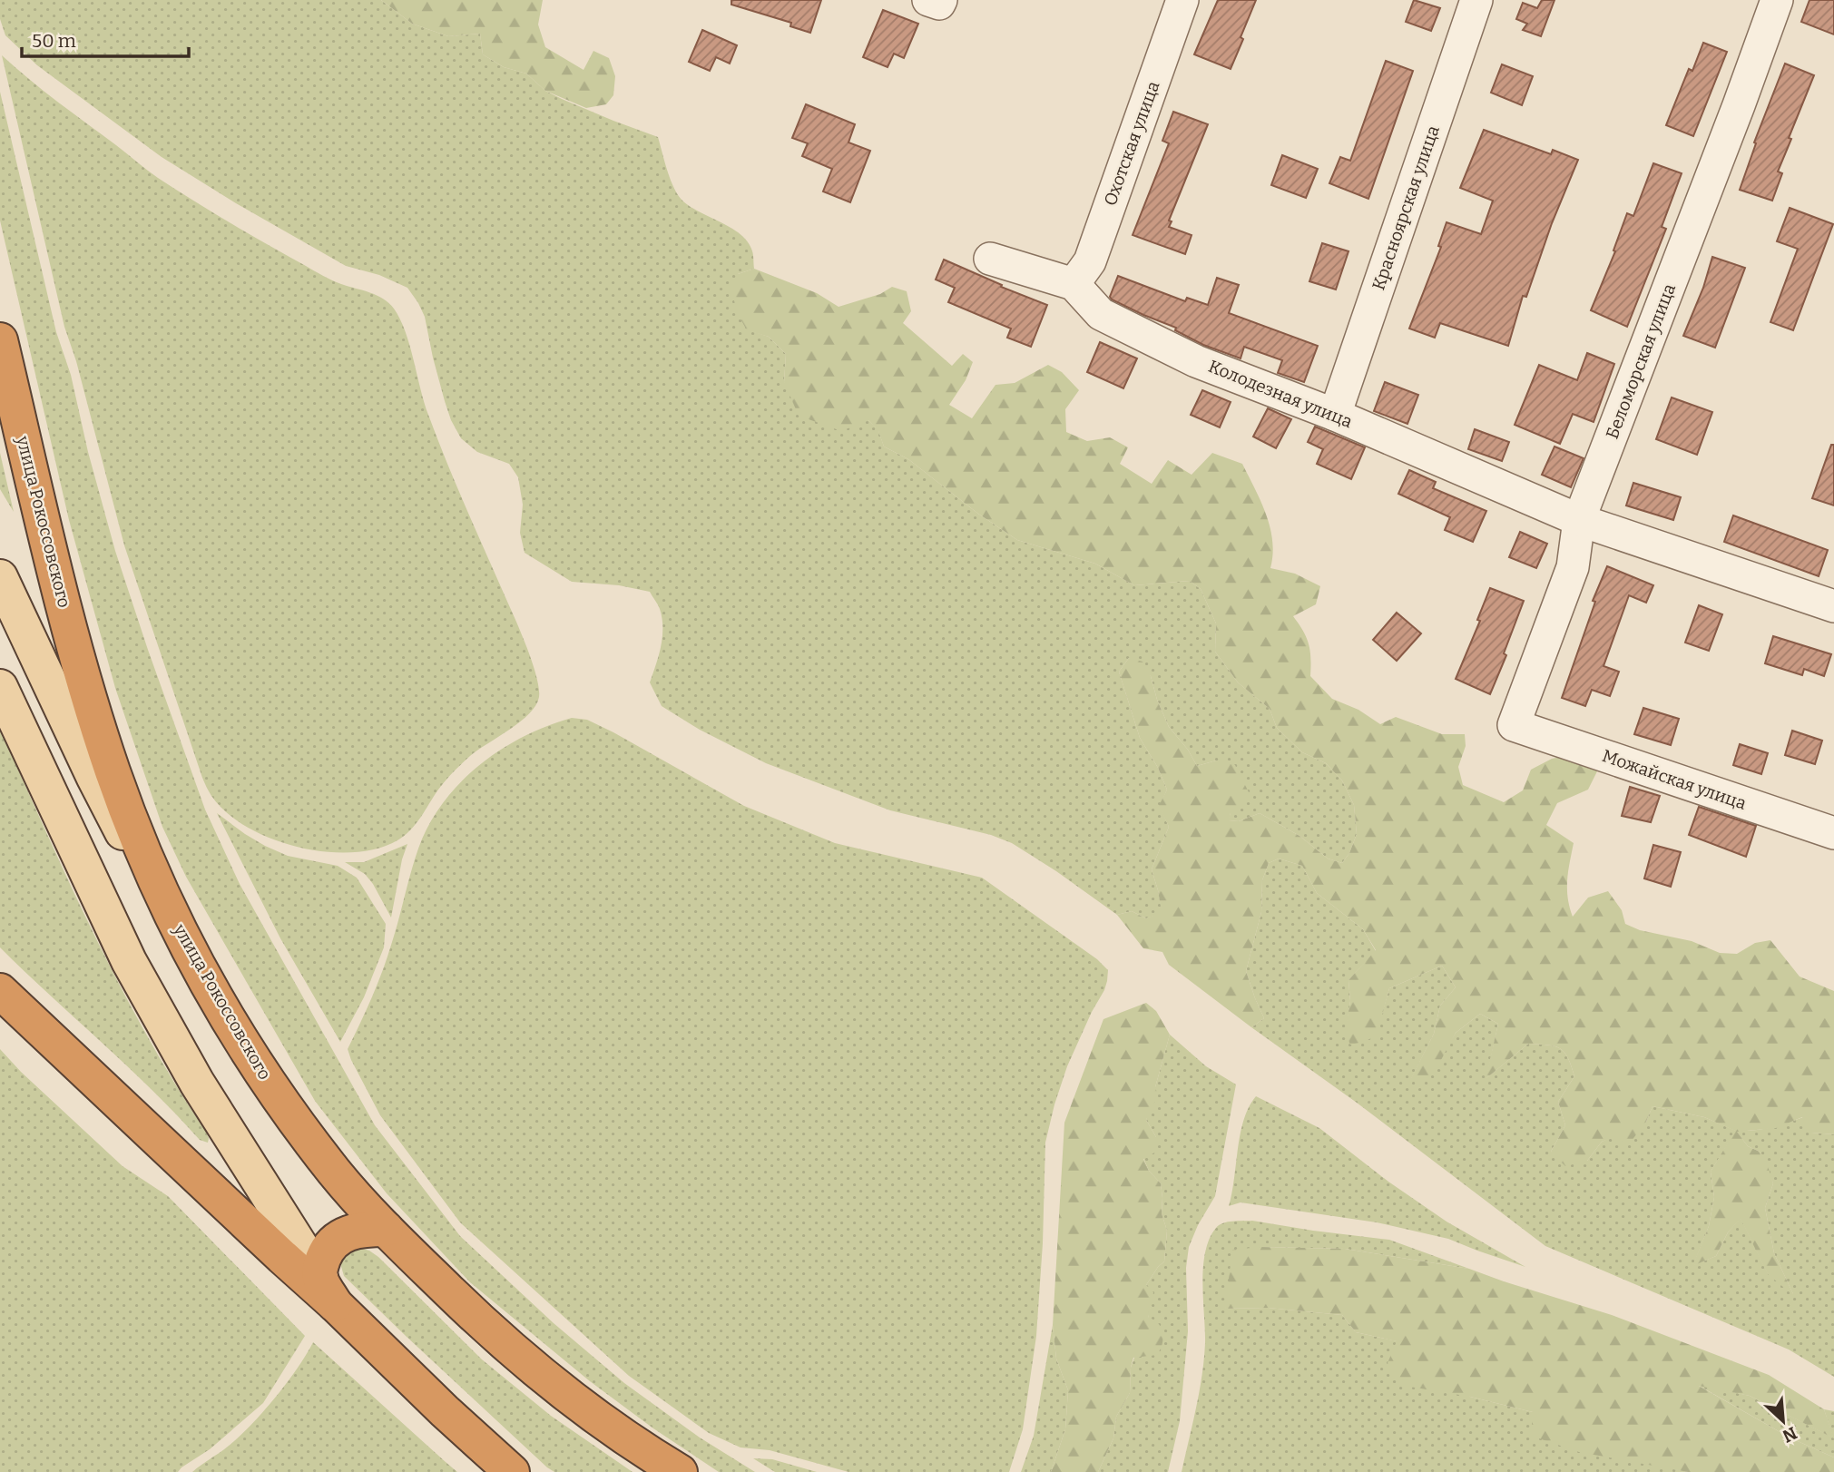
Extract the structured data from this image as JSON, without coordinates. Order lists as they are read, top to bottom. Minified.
{"streets":{"highway":["улица Рокоссовского"],"street":["Охотская улица","Красноярская улица","Беломорская улица","Колодезная улица","Можайская улица"]},"crossings":[["Охотская улица","Колодезная улица"],["Красноярская улица","Колодезная улица"],["Беломорская улица","Колодезная улица"],["Беломорская улица","Можайская улица"]],"scale_bar":"50 m","north":"bottom right"}
